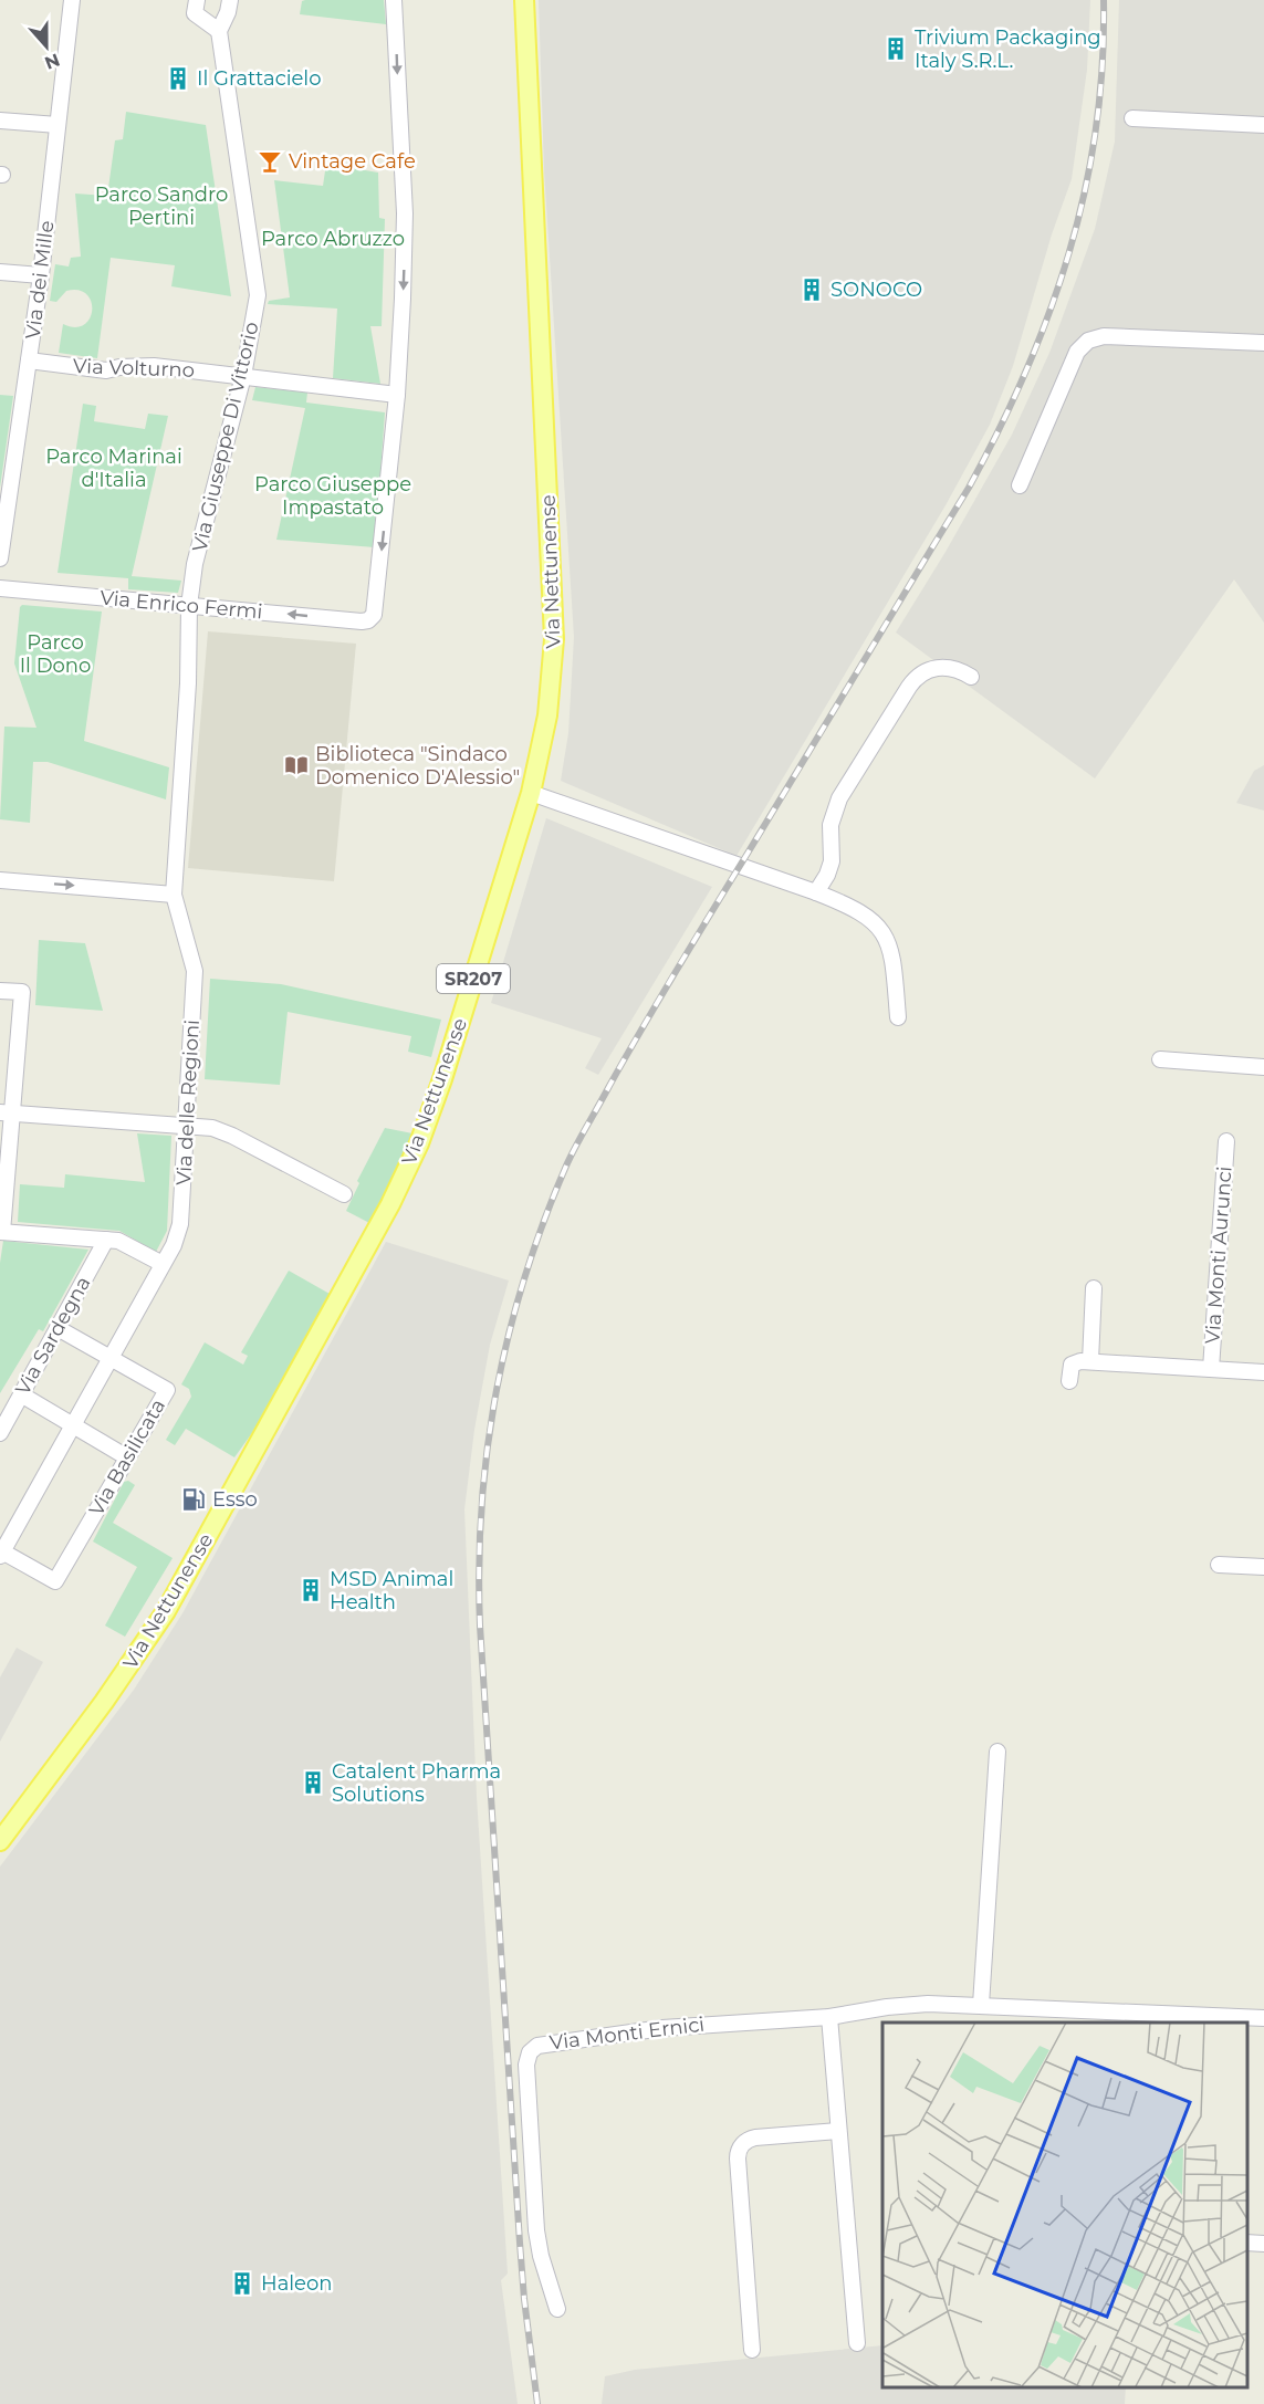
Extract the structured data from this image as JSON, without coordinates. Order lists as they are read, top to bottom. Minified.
{"streets":{"main road":["Via Nettunense","SR207"],"street":["Via dei Mille","Via Volturno","Via Giuseppe Di Vittorio","Via Enrico Fermi","Via delle Regioni","Via Monti Aurunci","Via Sardegna","Via Basilicata","Via Monti Ernici"]},"crossings":[["Via dei Mille","Via Volturno"],["Via Volturno","Via Giuseppe Di Vittorio"],["Via Volturno","Via Enrico Fermi"],["Via Giuseppe Di Vittorio","Via Enrico Fermi"],["Via Giuseppe Di Vittorio","Via delle Regioni"],["Via Enrico Fermi","Via delle Regioni"],["Via delle Regioni","Via Basilicata"],["Via Sardegna","Via Basilicata"]],"parks":["Parco Sandro Pertini","Parco Abruzzo","Parco Marinai d'Italia","Parco Giuseppe Impastato","Parco Il Dono"],"places":{"building":["Trivium Packaging Italy S.R.L.","Il Grattacielo","SONOCO","MSD Animal Health","Catalent Pharma Solutions","Haleon"],"bar":["Vintage Cafe"],"library":["Biblioteca \"Sindaco Domenico D'Alessio\""],"fuel station":["Esso"]},"north":"bottom"}
